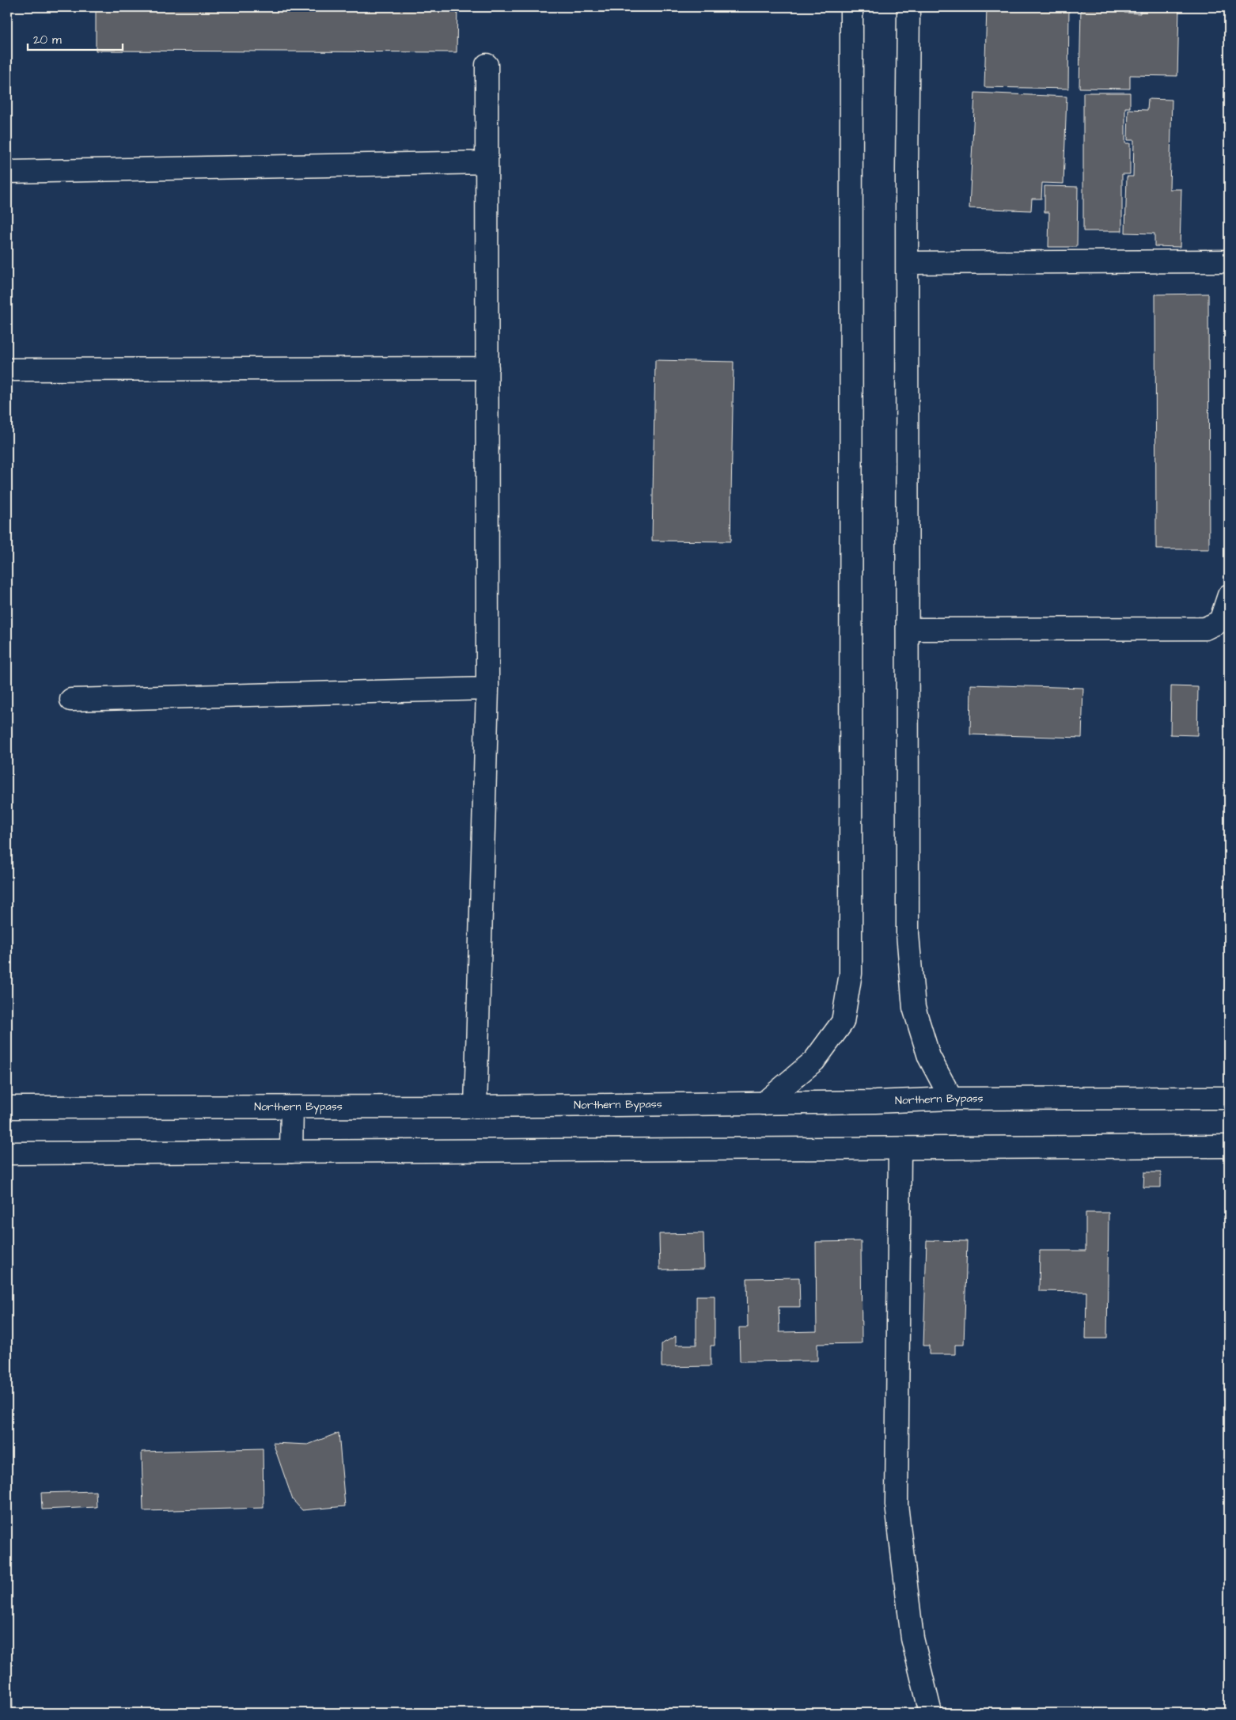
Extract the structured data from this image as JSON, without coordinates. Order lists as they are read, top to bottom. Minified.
{"streets":{"street":["Northern Bypass"]},"scale_bar":"20 m"}
